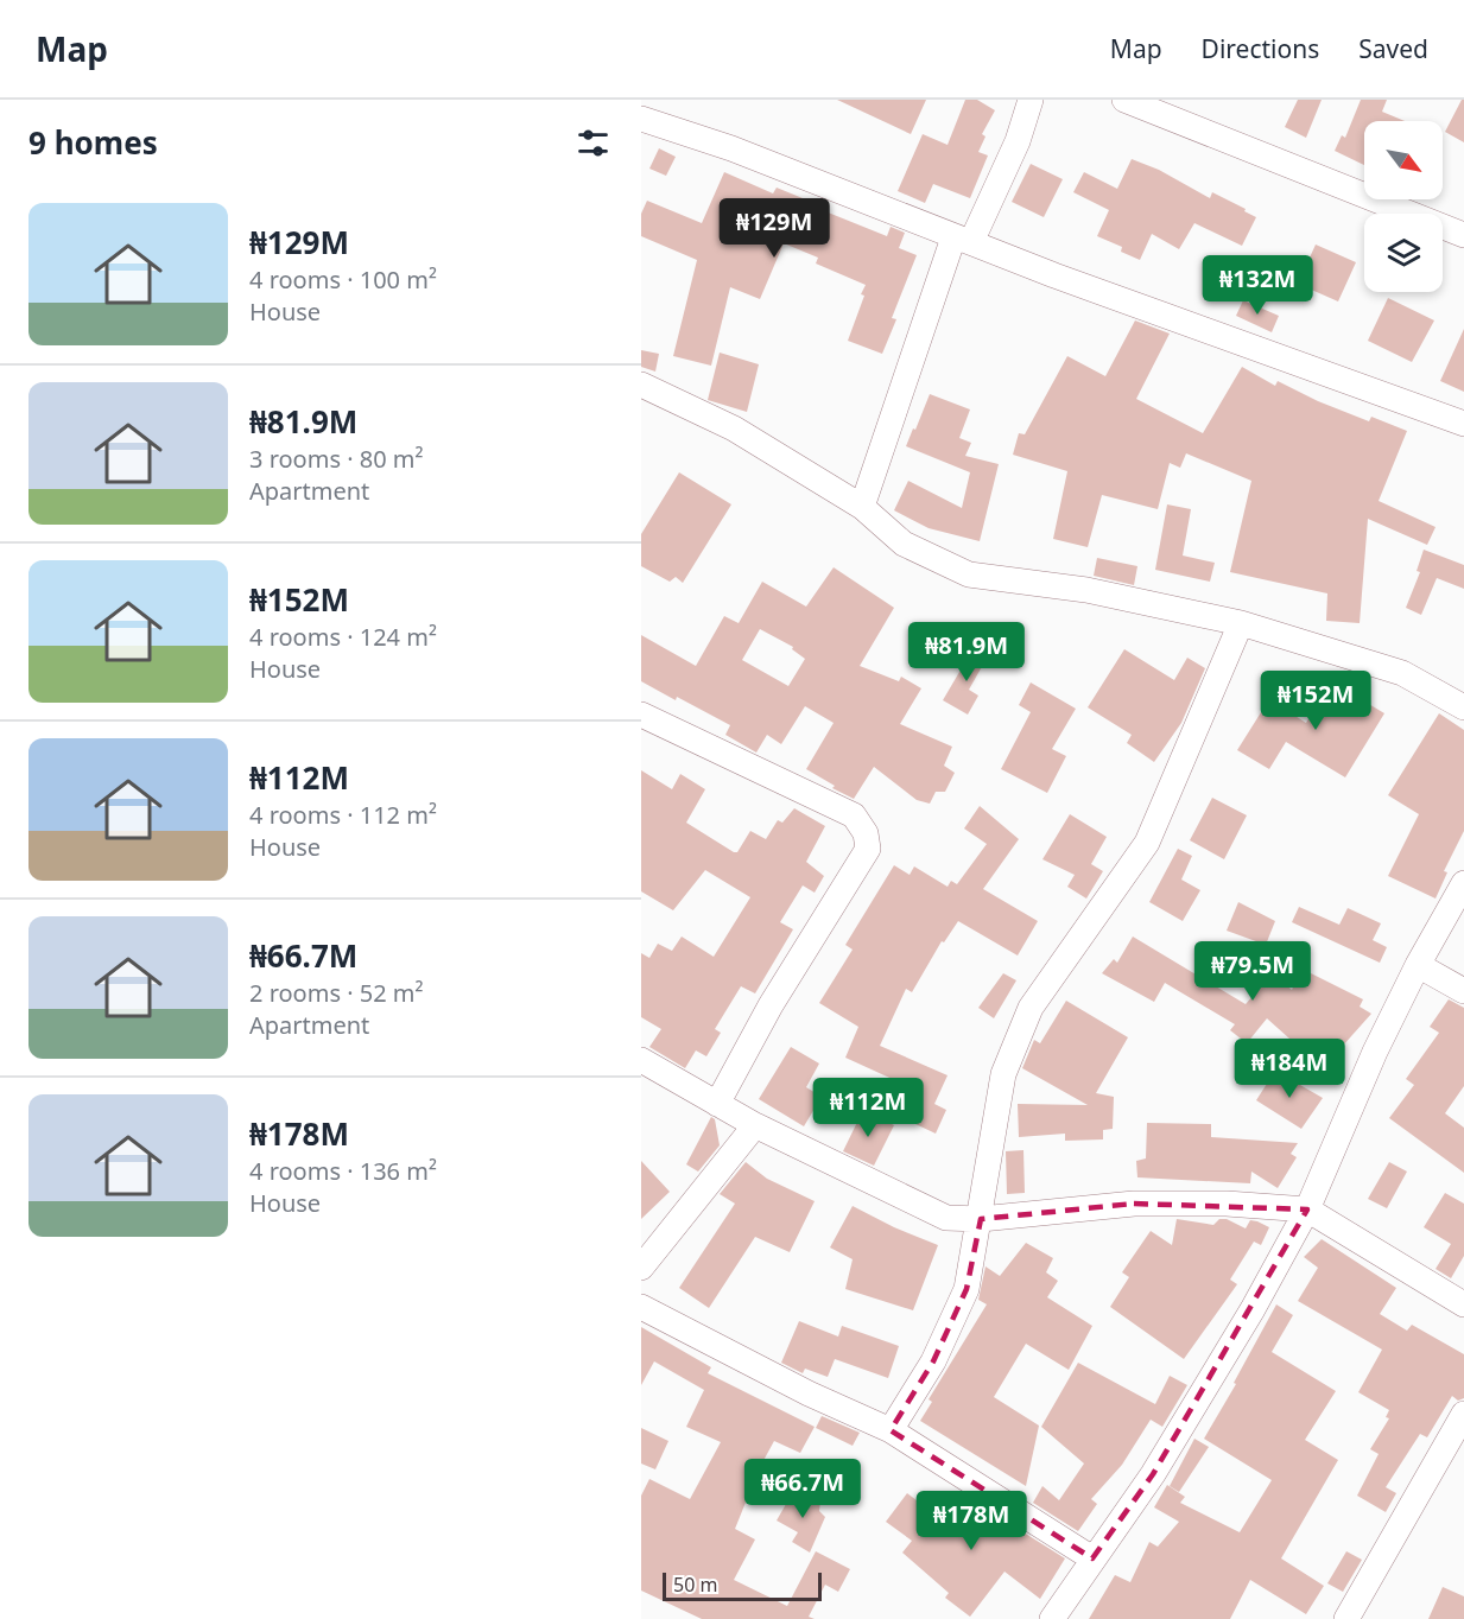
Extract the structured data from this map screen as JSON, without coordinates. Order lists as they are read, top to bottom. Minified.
{"scale_bar":"50 m","north":"bottom right","page":{"header":"Map","nav":["Map","Directions","Saved"],"heading":"9 homes","list":[{"name":"₦129M","note":"4 rooms · 100 m² · House"},{"name":"₦81.9M","note":"3 rooms · 80 m² · Apartment"},{"name":"₦152M","note":"4 rooms · 124 m² · House"},{"name":"₦112M","note":"4 rooms · 112 m² · House"},{"name":"₦66.7M","note":"2 rooms · 52 m² · Apartment"},{"name":"₦178M","note":"4 rooms · 136 m² · House"}],"price":["₦129M","₦132M","₦81.9M","₦152M","₦79.5M","₦184M","₦112M","₦66.7M","₦178M"],"scale":"50 m"}}
